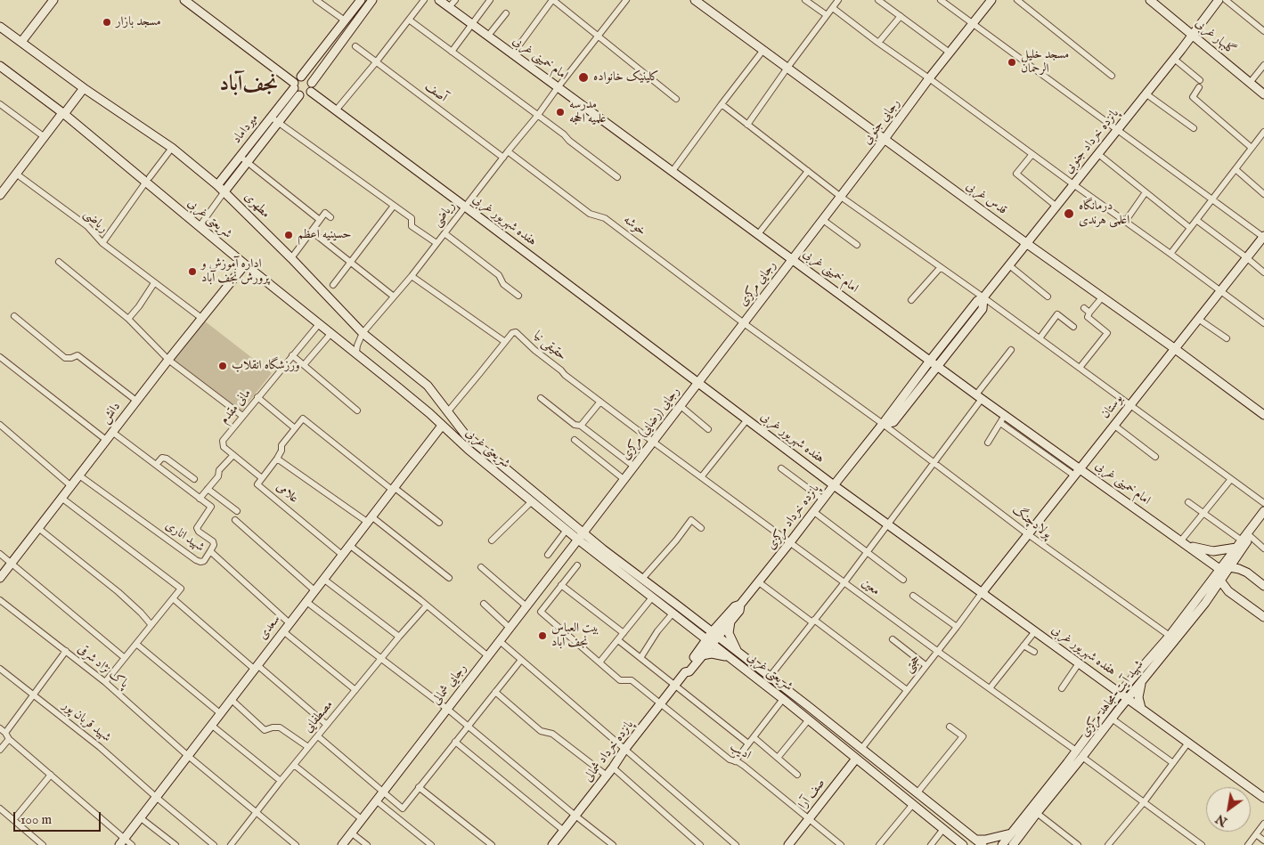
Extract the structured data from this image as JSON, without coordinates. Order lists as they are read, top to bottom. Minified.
{"streets":{"street":["گلبهار غربی","امام خمینی غربی","آصف","رجایی جنوبی","میرداماد","پانزده خرداد جنوبی","قدس غربی","مطهری","ریاضی","شریعتی غربی","هفده شهریور غربی","خوشه","رجایی مرکزی","حقیقی نیا","مانی مقدم","بوستان","دانش","رجایی (رضایی) مرکزی","علامی","پانزده خرداد مرکزی","پولادچنگ","شهید اناری","معین","سعدی","حجتی","پاک نژاد شرقی","رجایی شمالی","شهید آیت-مجاهد مرکزی","مصطفایی","شهید قربان پور","پانزده خرداد شمالی","ادیب","صف آرا"]},"crossings":[["گلبهار غربی","پانزده خرداد جنوبی"],["امام خمینی غربی","رجایی جنوبی"],["امام خمینی غربی","پانزده خرداد جنوبی"],["امام خمینی غربی","ریاضی"],["امام خمینی غربی","رجایی مرکزی"],["امام خمینی غربی","بوستان"],["امام خمینی غربی","پانزده خرداد مرکزی"],["امام خمینی غربی","شهید آیت-مجاهد مرکزی"],["آصف","ریاضی"],["رجایی جنوبی","قدس غربی"],["رجایی جنوبی","رجایی مرکزی"],["میرداماد","مطهری"],["میرداماد","هفده شهریور غربی"],["پانزده خرداد جنوبی","قدس غربی"],["پانزده خرداد جنوبی","پانزده خرداد مرکزی"],["قدس غربی","بوستان"],["مطهری","ریاضی"],["مطهری","شریعتی غربی"],["ریاضی","شریعتی غربی"],["ریاضی","هفده شهریور غربی"],["ریاضی","خوشه"],["ریاضی","دانش"],["شریعتی غربی","مانی مقدم"],["شریعتی غربی","دانش"],["شریعتی غربی","رجایی (رضایی) مرکزی"],["شریعتی غربی","پانزده خرداد مرکزی"],["شریعتی غربی","سعدی"],["شریعتی غربی","حجتی"],["شریعتی غربی","رجایی شمالی"],["شریعتی غربی","پانزده خرداد شمالی"],["شریعتی غربی","صف آرا"],["هفده شهریور غربی","بوستان"],["هفده شهریور غربی","رجایی (رضایی) مرکزی"],["هفده شهریور غربی","پانزده خرداد مرکزی"],["هفده شهریور غربی","حجتی"],["هفده شهریور غربی","شهید آیت-مجاهد مرکزی"],["خوشه","رجایی مرکزی"],["خوشه","رجایی (رضایی) مرکزی"],["خوشه","پانزده خرداد مرکزی"],["خوشه","پولادچنگ"],["رجایی مرکزی","رجایی (رضایی) مرکزی"],["حقیقی نیا","رجایی (رضایی) مرکزی"],["حقیقی نیا","معین"],["مانی مقدم","علامی"],["بوستان","پولادچنگ"],["بوستان","حجتی"],["دانش","شهید اناری"],["رجایی (رضایی) مرکزی","رجایی شمالی"],["علامی","سعدی"],["پانزده خرداد مرکزی","پولادچنگ"],["پانزده خرداد مرکزی","معین"],["پانزده خرداد مرکزی","پانزده خرداد شمالی"],["پولادچنگ","شهید آیت-مجاهد مرکزی"],["شهید اناری","سعدی"],["معین","حجتی"],["معین","شهید آیت-مجاهد مرکزی"],["سعدی","پاک نژاد شرقی"],["سعدی","شهید قربان پور"],["پاک نژاد شرقی","مصطفایی"],["پانزده خرداد شمالی","ادیب"],["ادیب","صف آرا"]],"districts":["نجف‌آباد"],"places":["مسجد بازار","مسجد خلیل الرحمان","کلینیک خانواده","مدرسه علمیه الحجه","درمانگاه اعلمی هرندی","حسینیه اعظم","اداره آموزش و پرورش نجف آباد","ورزشگاه انقلاب","بیت العباس نجف آباد"],"scale_bar":"100 m","north":"bottom left"}
